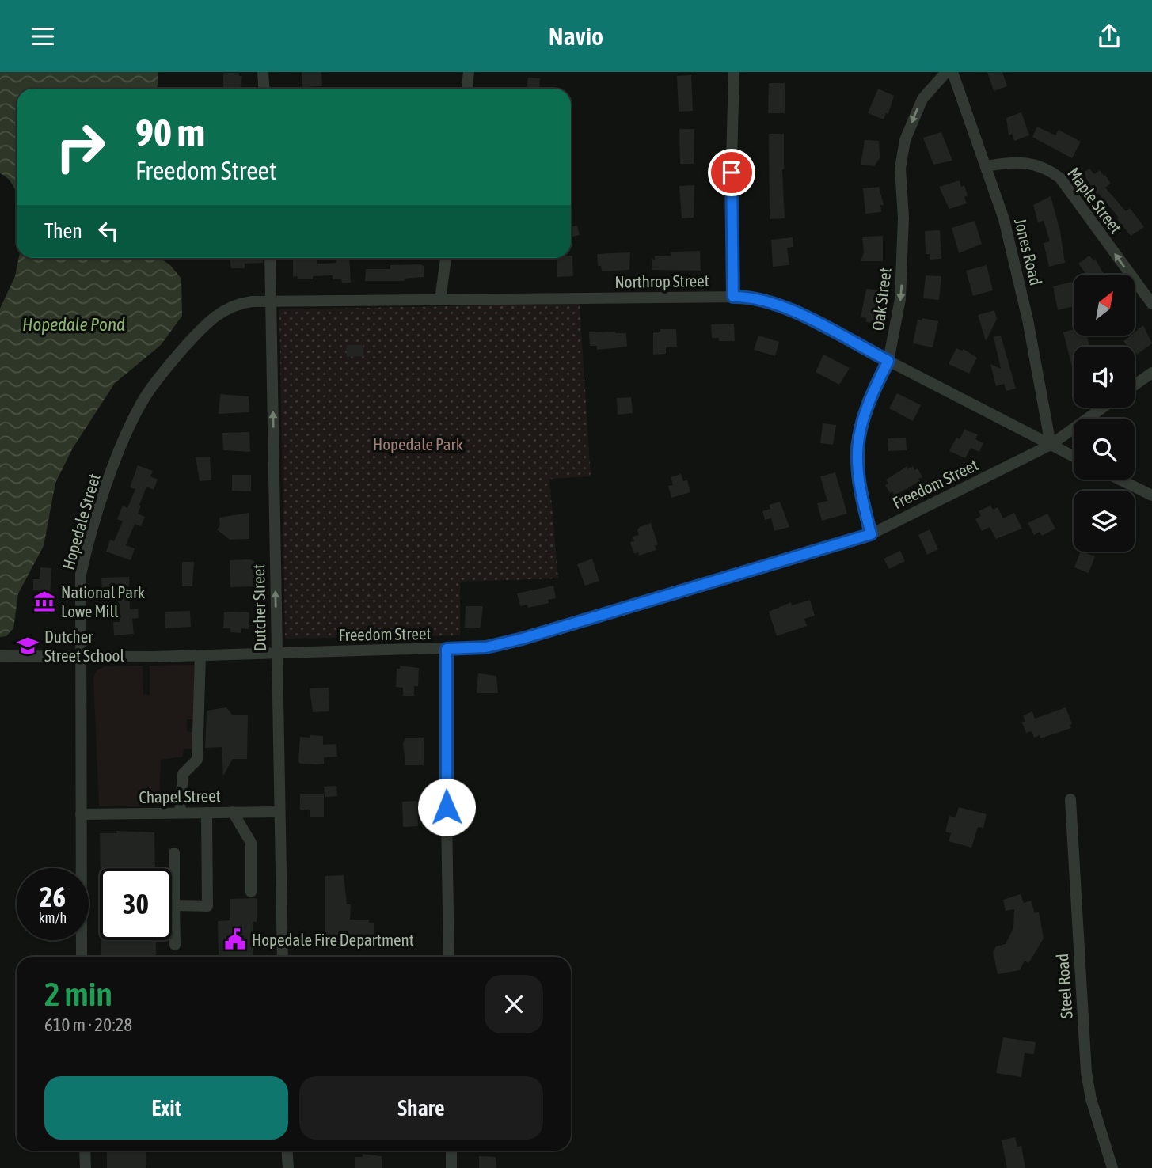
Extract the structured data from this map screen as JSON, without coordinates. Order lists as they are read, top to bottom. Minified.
{"streets":{"street":["Maple Street","Jones Road","Northrop Street","Oak Street","Freedom Street","Hopedale Street","Dutcher Street","Chapel Street","Steel Road"]},"crossings":[["Maple Street","Jones Road"],["Jones Road","Northrop Street"],["Jones Road","Freedom Street"],["Northrop Street","Oak Street"],["Northrop Street","Freedom Street"],["Northrop Street","Hopedale Street"],["Northrop Street","Dutcher Street"],["Oak Street","Freedom Street"],["Freedom Street","Hopedale Street"],["Freedom Street","Dutcher Street"],["Hopedale Street","Dutcher Street"],["Hopedale Street","Chapel Street"],["Dutcher Street","Chapel Street"]],"one_way":["Maple Street","Oak Street","Dutcher Street"],"water":["Hopedale Pond"],"parks":["Hopedale Park"],"places":{"museum":["National Park Lowe Mill"],"school or university":["Dutcher Street School"],"public building":["Hopedale Fire Department"]},"north":"top right","page":{"header":"Navio","turn":["90 m","Freedom Street"],"then":"Then","speed":"26 km/h","limit":"30","heading":["2 min","610 m · 20:28"],"buttons":["Exit","Share"]}}
